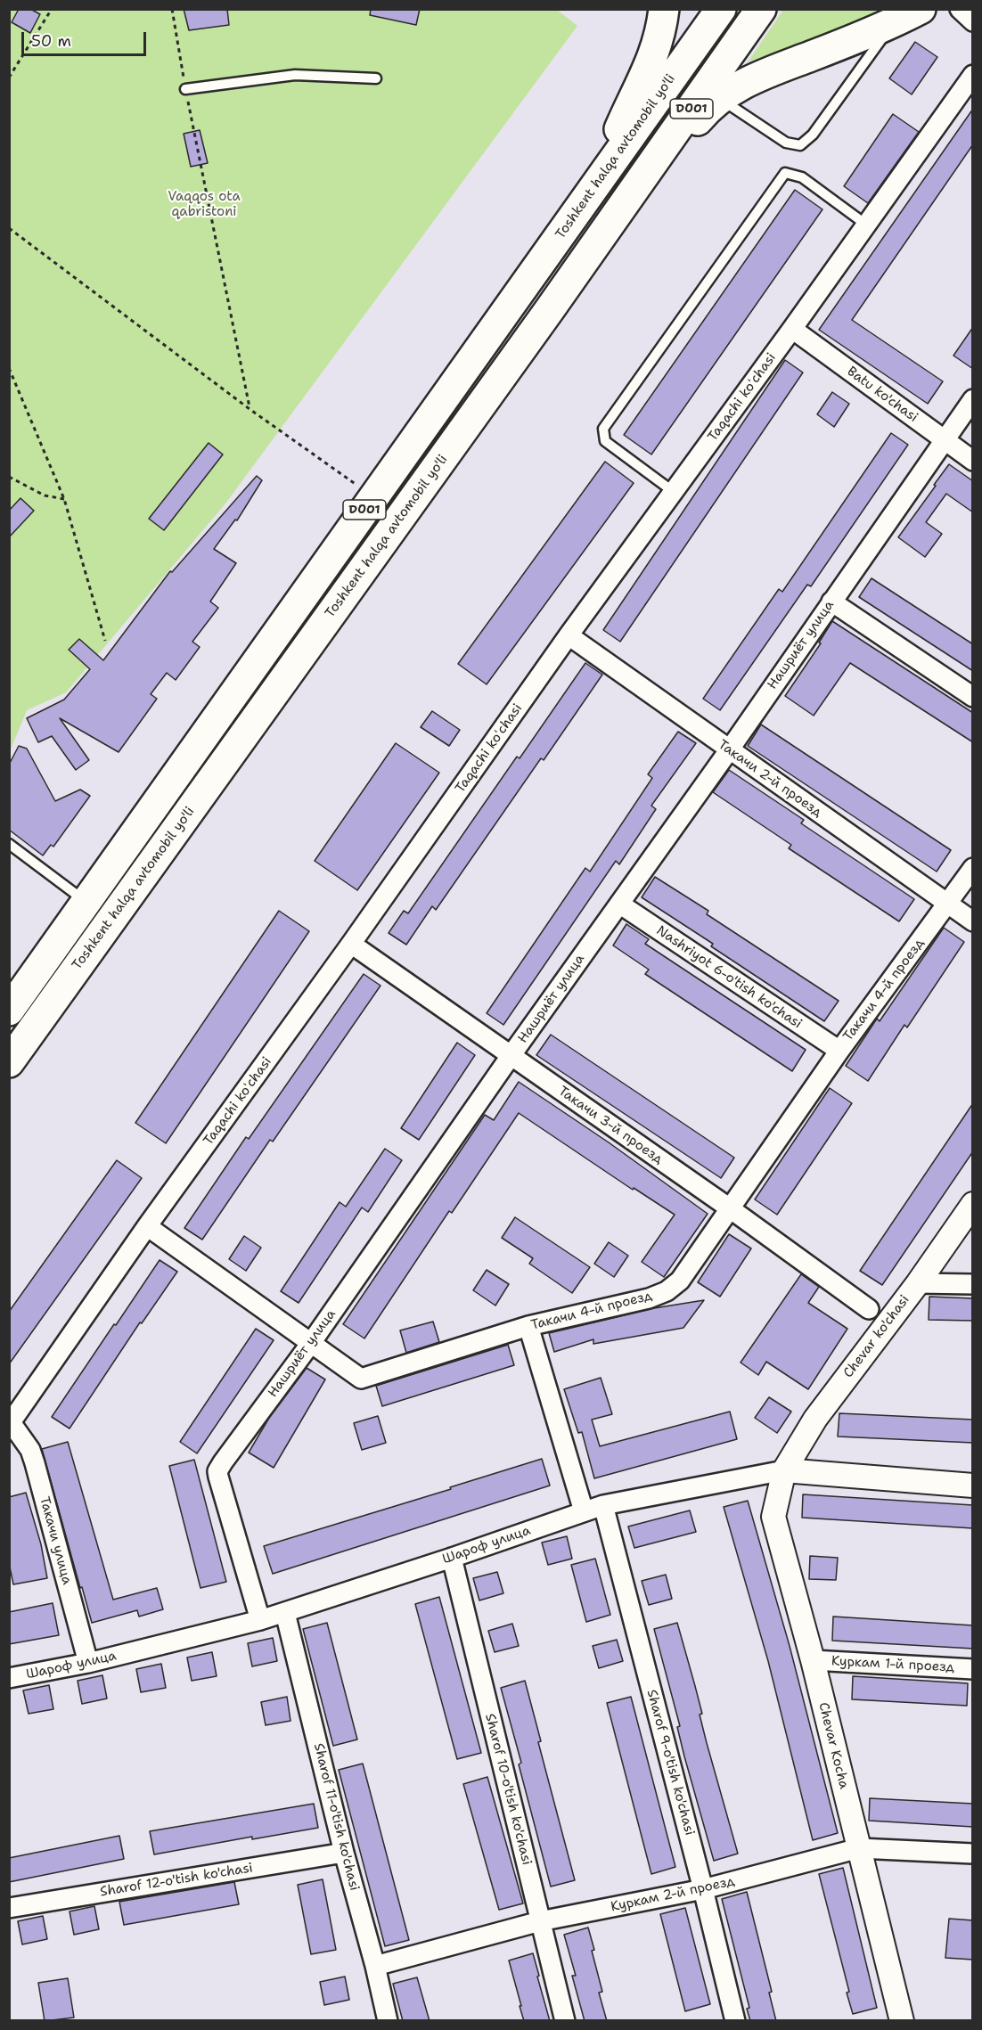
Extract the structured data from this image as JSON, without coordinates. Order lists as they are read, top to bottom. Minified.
{"streets":{"highway":["D001","Toshkent halqa avtomobil yo'li"],"street":["Batu ko'chasi","Taqachi koʻchasi","Нашриёт улица","Такачи 2-й проезд","Nashriyot 6-o'tish ko'chasi","Такачи 4-й проезд","Такачи 3-й проезд","Chevar ko'chasi","Такачи улица","Шароф улица","Куркам 1-й проезд","Chevar Kocha","Sharof 9-o'tish ko'chasi","Sharof 10-o'tish ko'chasi","Sharof 11-o'tish ko'chasi","Sharof 12-o'tish ko'chasi","Куркам 2-й проезд"]},"crossings":[["Batu ko'chasi","Taqachi koʻchasi"],["Batu ko'chasi","Нашриёт улица"],["Taqachi koʻchasi","Такачи 2-й проезд"],["Taqachi koʻchasi","Такачи 4-й проезд"],["Taqachi koʻchasi","Такачи 3-й проезд"],["Taqachi koʻchasi","Такачи улица"],["Нашриёт улица","Такачи 2-й проезд"],["Нашриёт улица","Nashriyot 6-o'tish ko'chasi"],["Нашриёт улица","Такачи 4-й проезд"],["Нашриёт улица","Такачи 3-й проезд"],["Нашриёт улица","Шароф улица"],["Такачи 2-й проезд","Такачи 4-й проезд"],["Nashriyot 6-o'tish ko'chasi","Такачи 4-й проезд"],["Такачи 4-й проезд","Такачи 3-й проезд"],["Chevar ko'chasi","Шароф улица"],["Chevar ko'chasi","Chevar Kocha"],["Такачи улица","Шароф улица"],["Шароф улица","Chevar Kocha"],["Шароф улица","Sharof 9-o'tish ko'chasi"],["Шароф улица","Sharof 10-o'tish ko'chasi"],["Шароф улица","Sharof 11-o'tish ko'chasi"],["Куркам 1-й проезд","Chevar Kocha"],["Chevar Kocha","Куркам 2-й проезд"],["Sharof 9-o'tish ko'chasi","Куркам 2-й проезд"],["Sharof 10-o'tish ko'chasi","Куркам 2-й проезд"],["Sharof 11-o'tish ko'chasi","Sharof 12-o'tish ko'chasi"],["Sharof 11-o'tish ko'chasi","Куркам 2-й проезд"]],"parks":["Vaqqos ota qabristoni"],"scale_bar":"50 m"}
